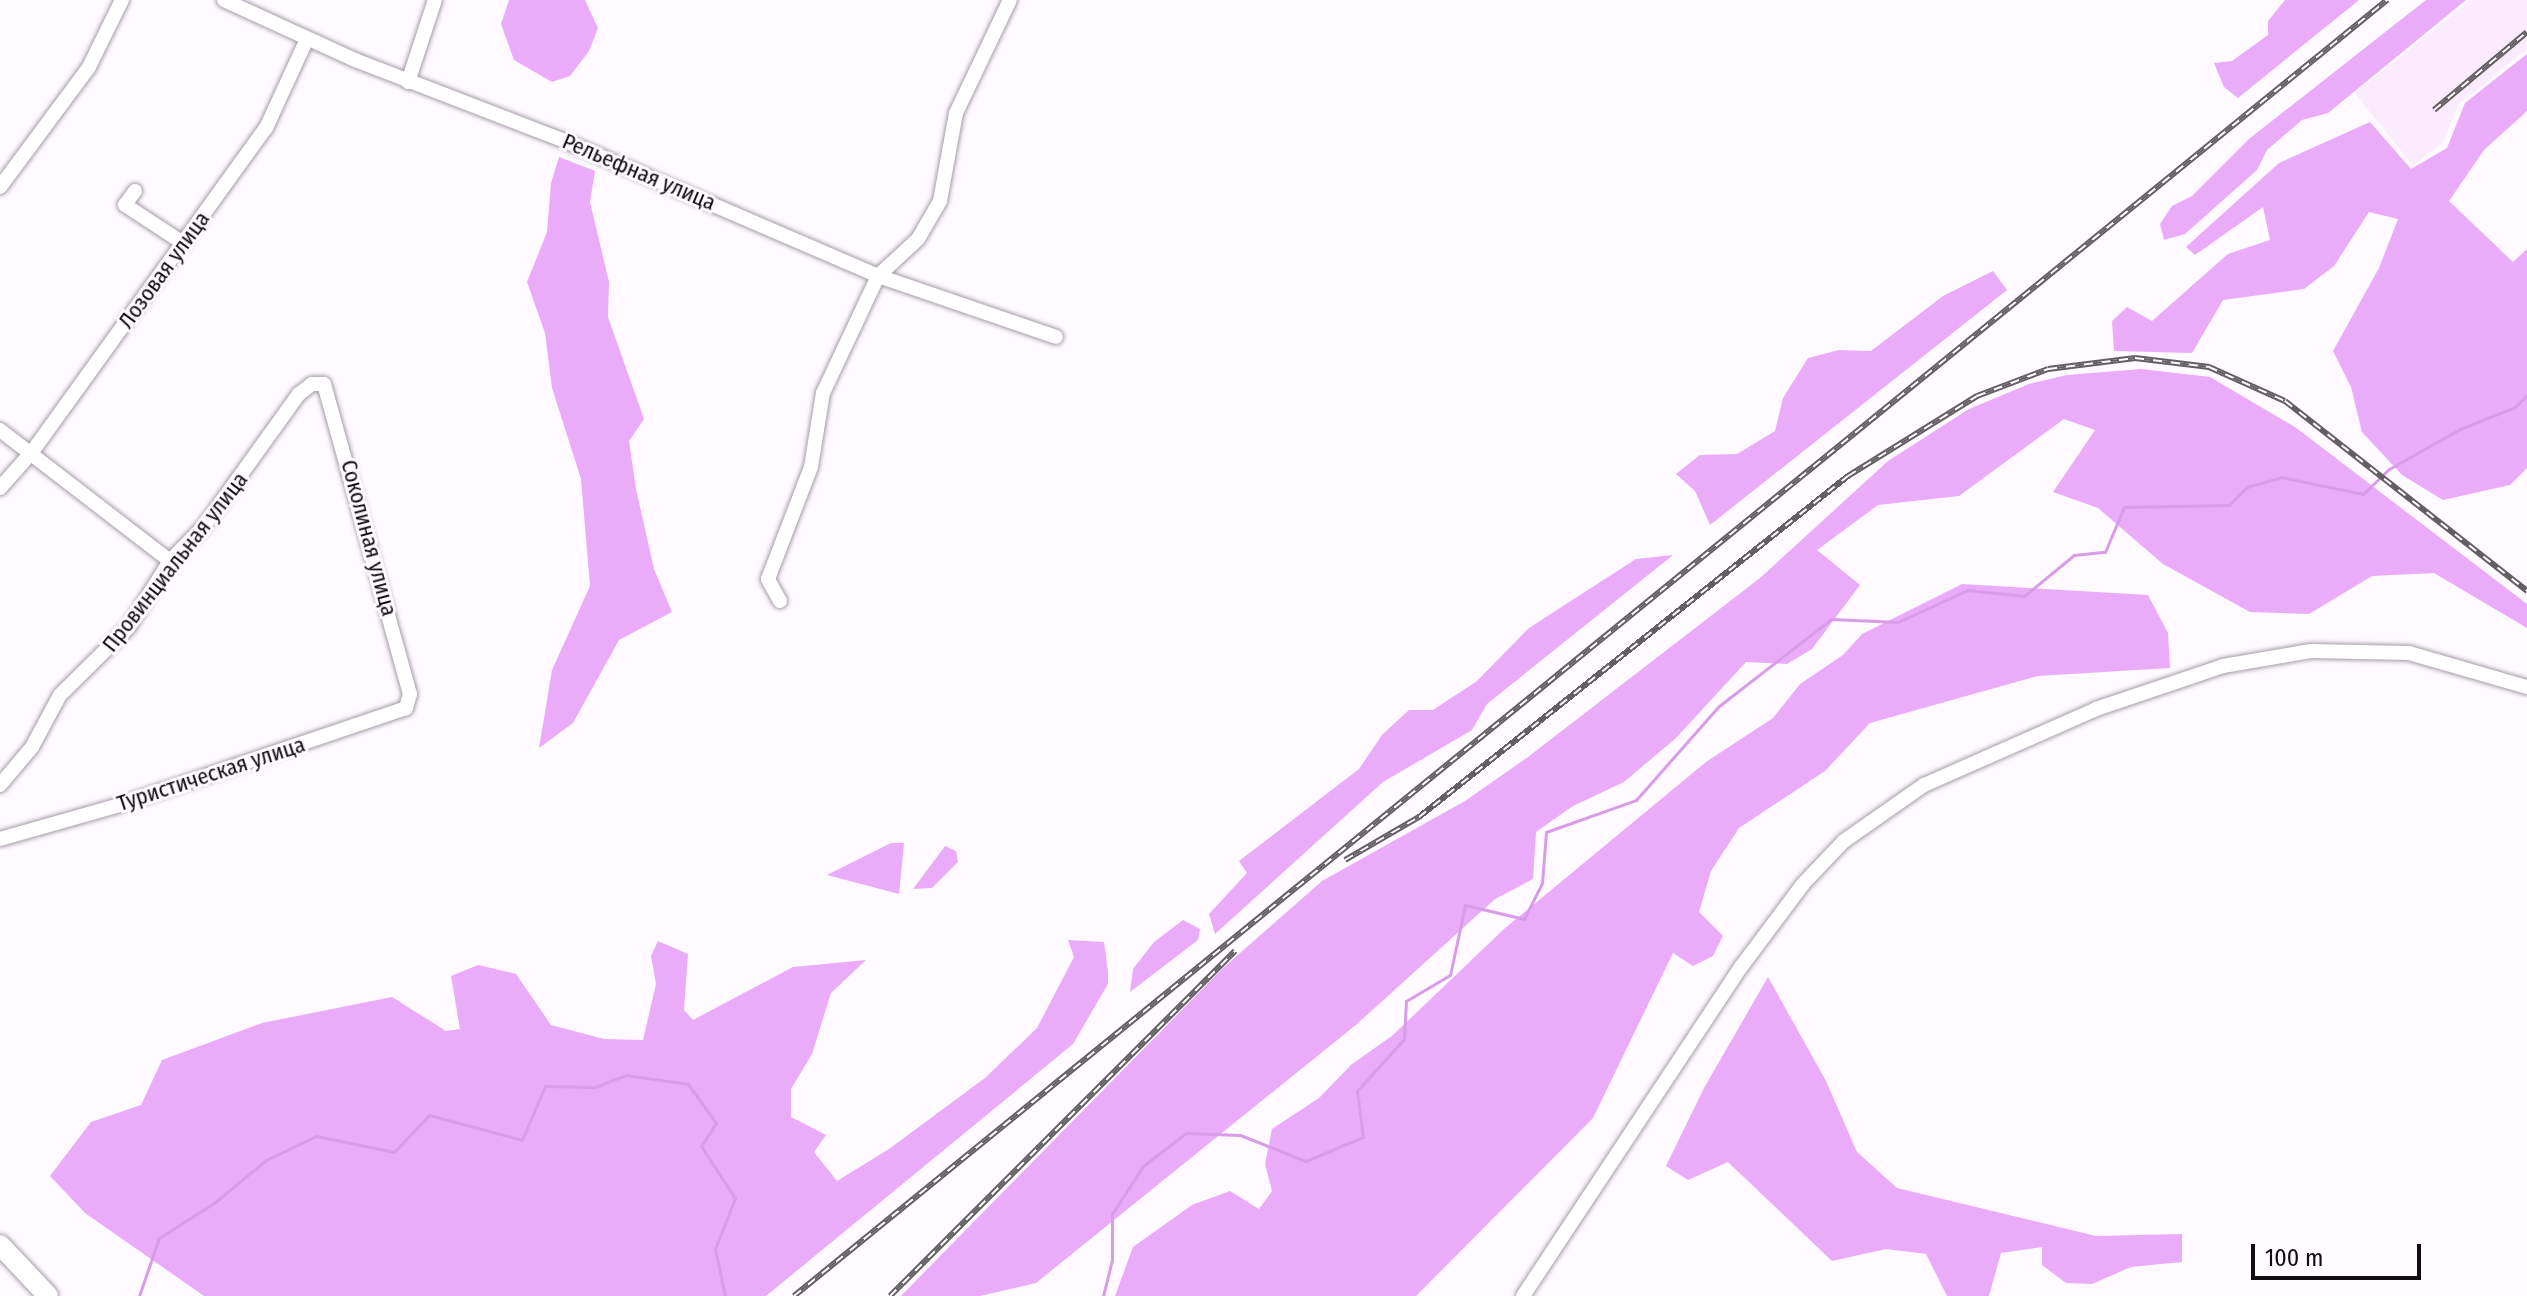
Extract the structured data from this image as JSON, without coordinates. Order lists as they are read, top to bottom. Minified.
{"streets":{"street":["Рельефная улица","Лозовая улица","Соколиная улица","Провинциальная улица","Туристическая улица"]},"crossings":[["Рельефная улица","Лозовая улица"],["Соколиная улица","Провинциальная улица"],["Соколиная улица","Туристическая улица"]],"scale_bar":"100 m"}
